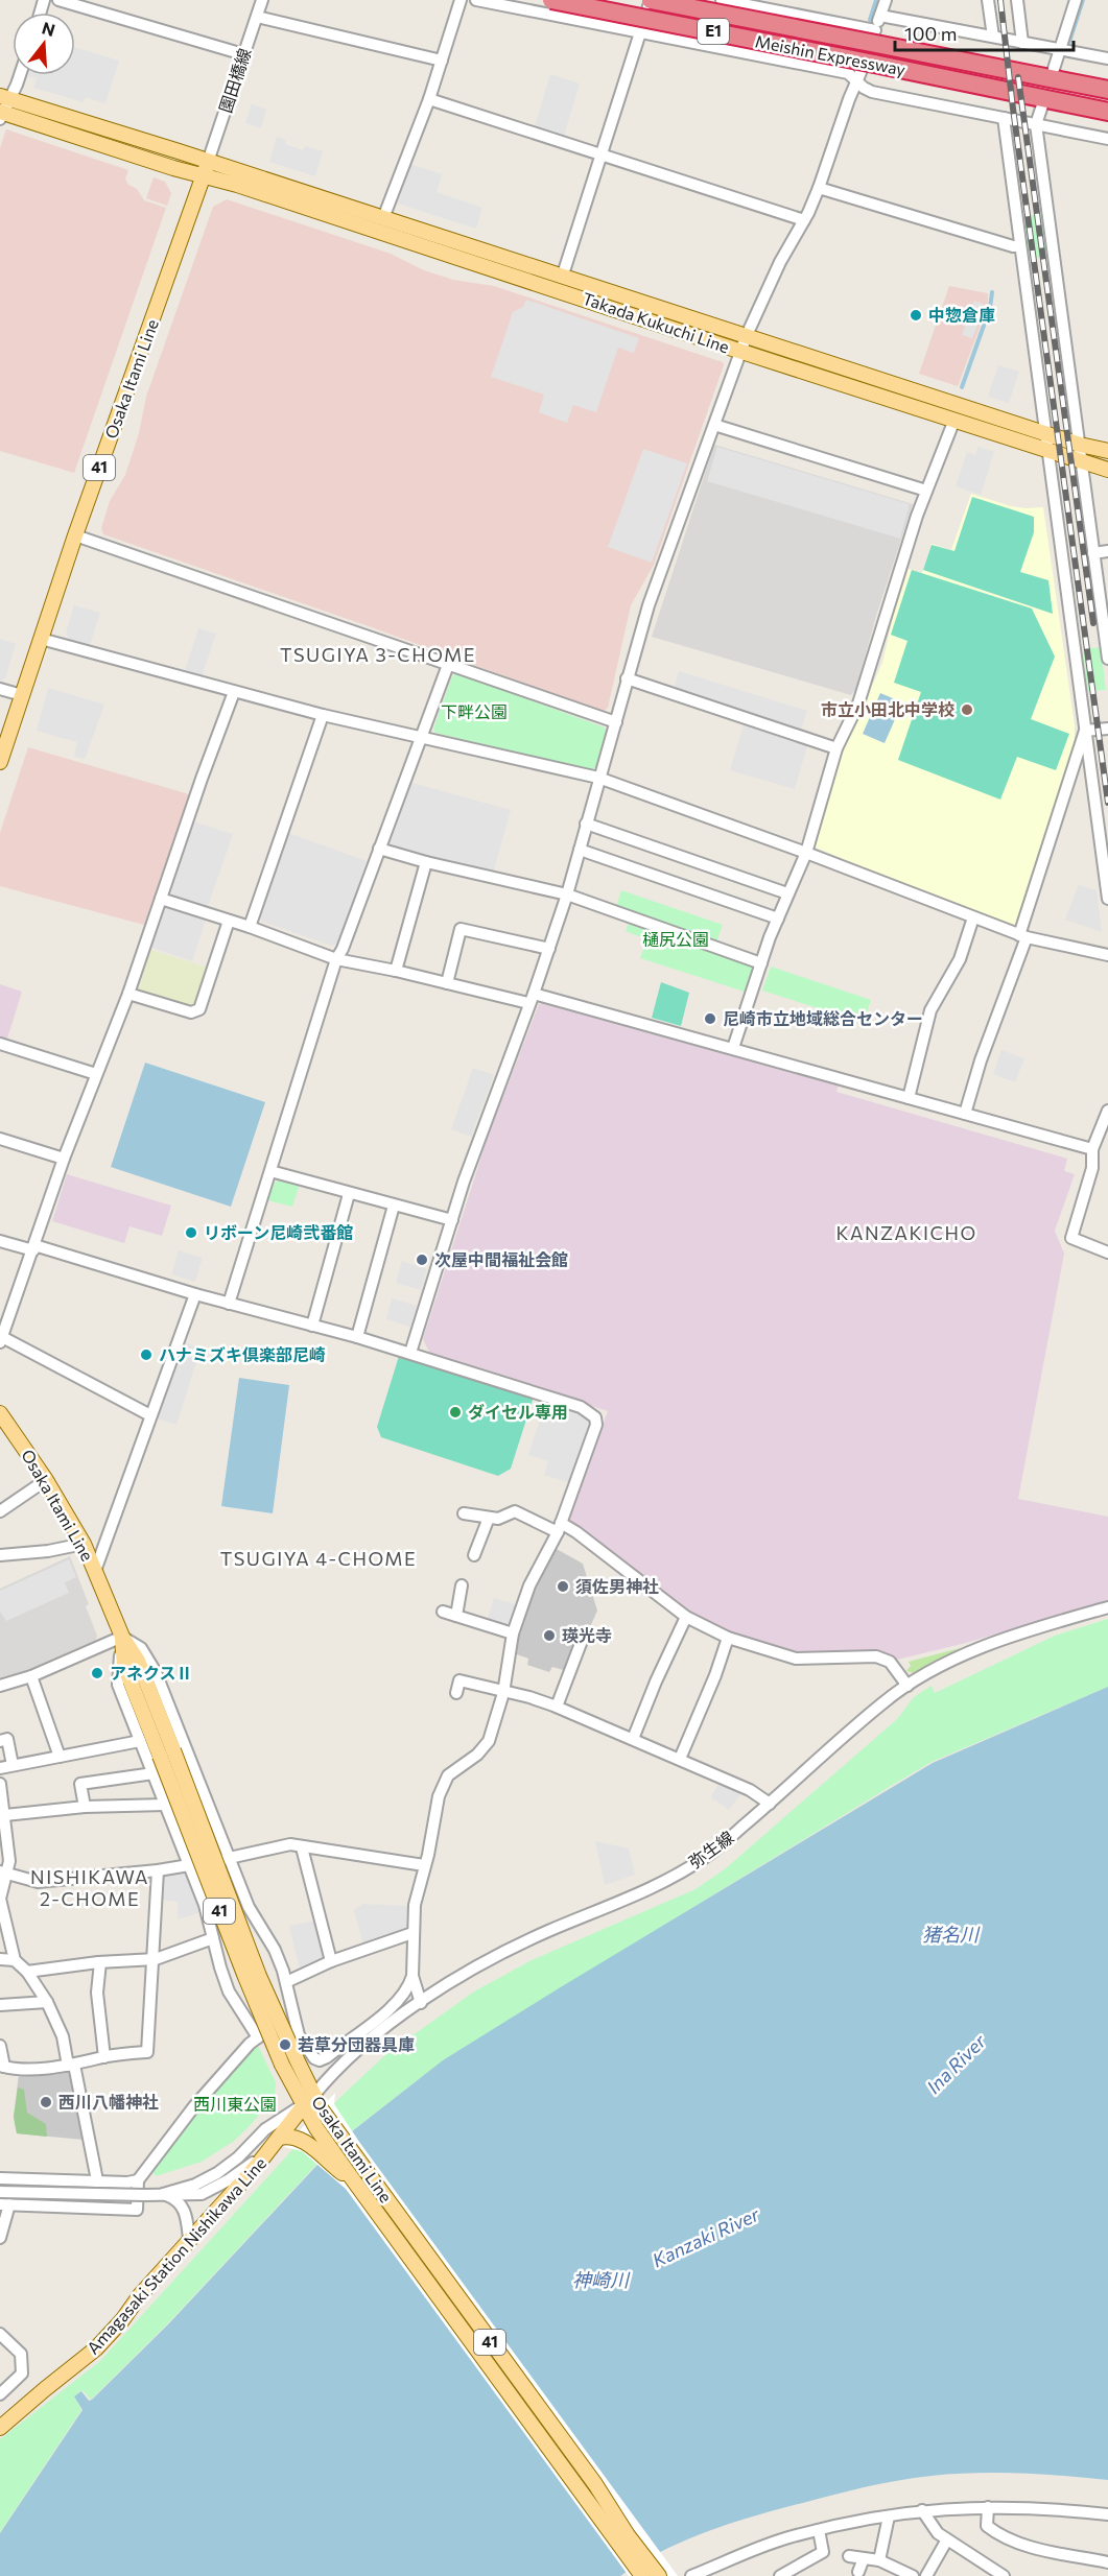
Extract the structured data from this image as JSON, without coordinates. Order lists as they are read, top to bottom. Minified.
{"streets":{"highway":["E1","Meishin Expressway"],"main road":["Takada Kukuchi Line","Osaka Itami Line","41","Amagasaki Station Nishikawa Line"],"street":["園田橋線","弥生線"]},"crossings":[["園田橋線","Takada Kukuchi Line"],["園田橋線","Osaka Itami Line"],["Takada Kukuchi Line","Osaka Itami Line"],["Osaka Itami Line","弥生線"],["Osaka Itami Line","Amagasaki Station Nishikawa Line"],["弥生線","Amagasaki Station Nishikawa Line"]],"districts":["TSUGIYA 3-CHOME","KANZAKICHO","TSUGIYA 4-CHOME","NISHIKAWA 2-CHOME"],"water":["猪名川","Ina River","Kanzaki River","神崎川"],"parks":["下畔公園","樋尻公園","西川東公園"],"places":["中惣倉庫","市立小田北中学校","尼崎市立地域総合センター","リボーン尼崎弐番館","次屋中間福祉会館","ハナミズキ倶楽部尼崎","ダイセル専用","須佐男神社","瑛光寺","アネクスⅡ","若草分団器具庫","西川八幡神社"],"scale_bar":"100 m","north":"top"}
